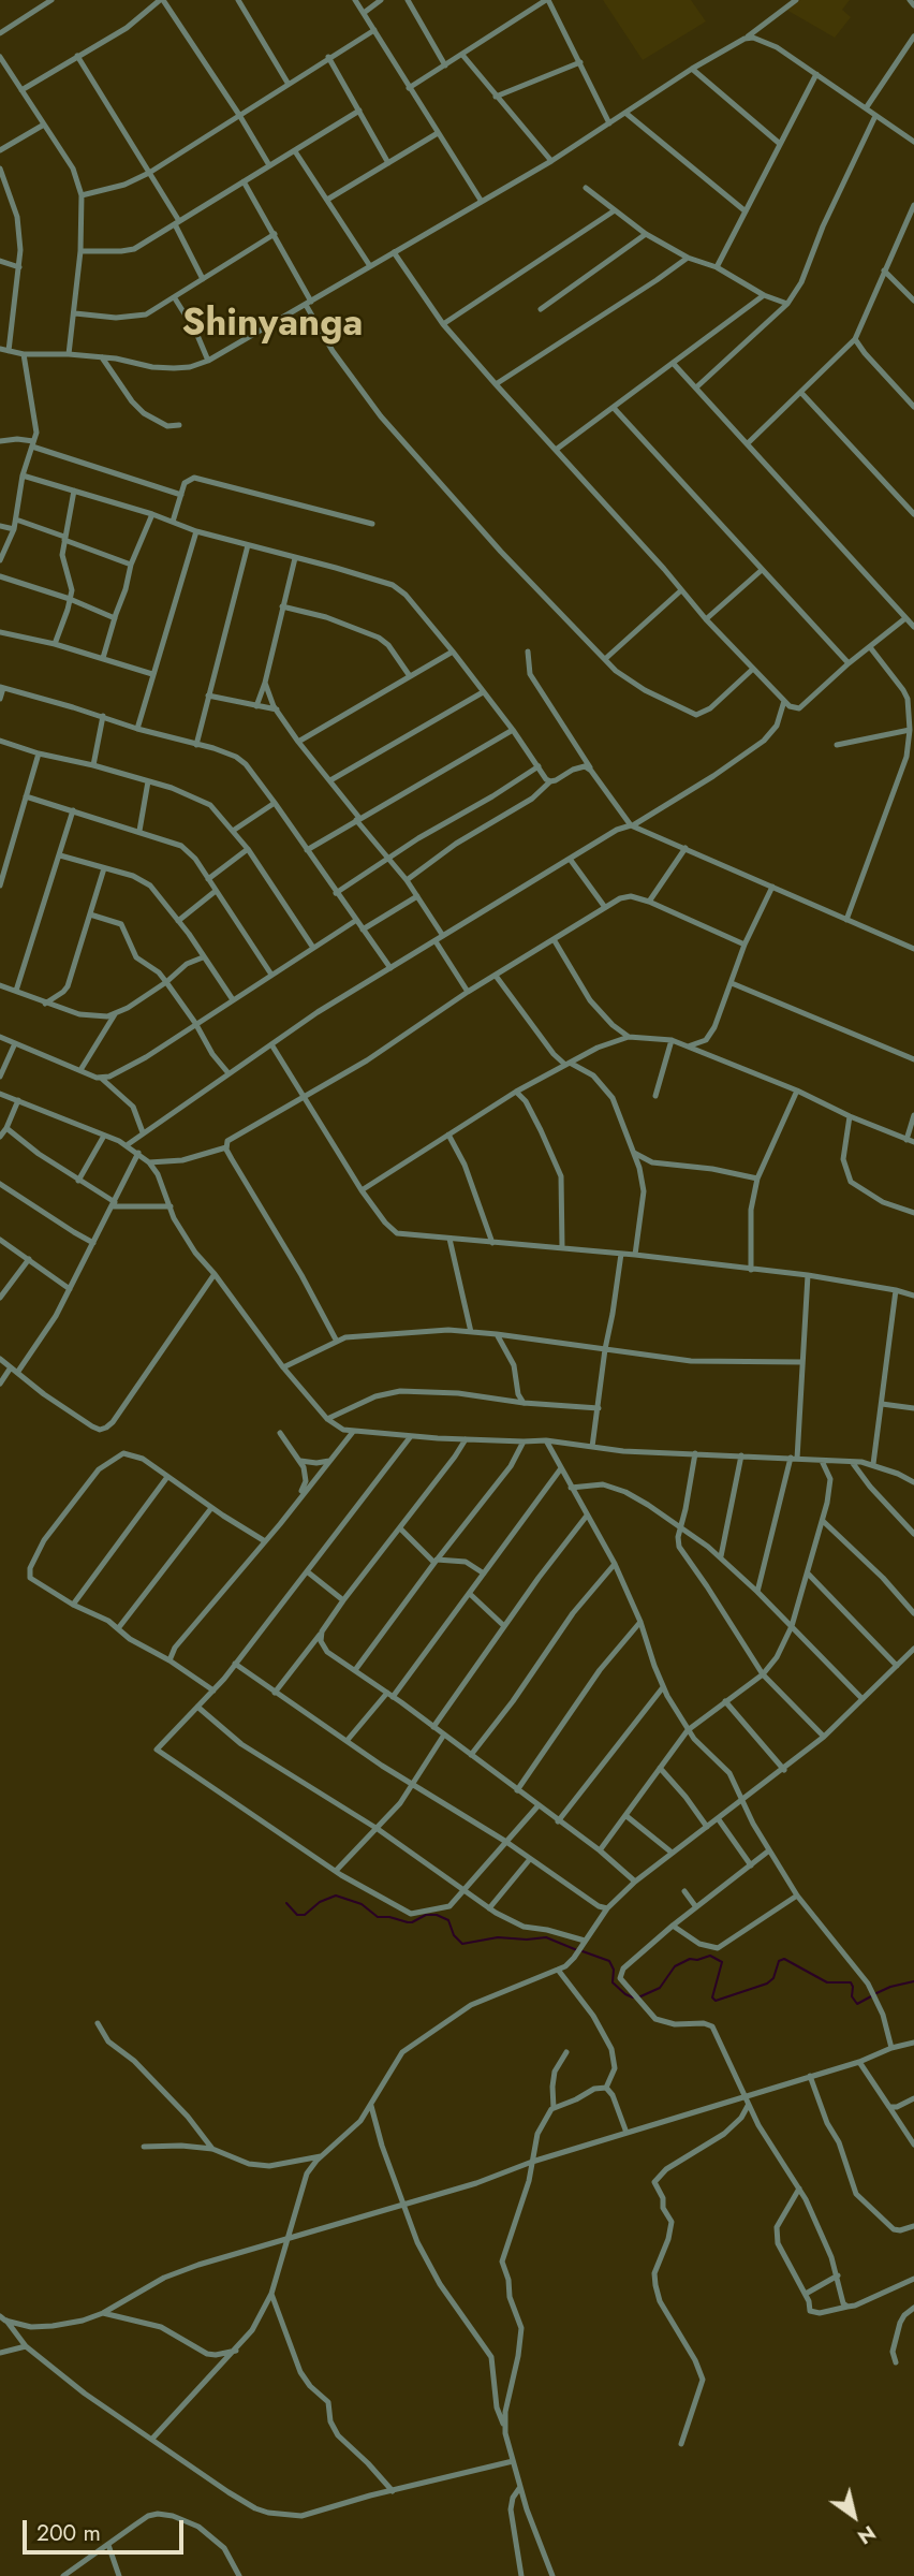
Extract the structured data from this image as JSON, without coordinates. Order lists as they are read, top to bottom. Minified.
{"districts":["Shinyanga"],"scale_bar":"200 m","north":"bottom right"}
